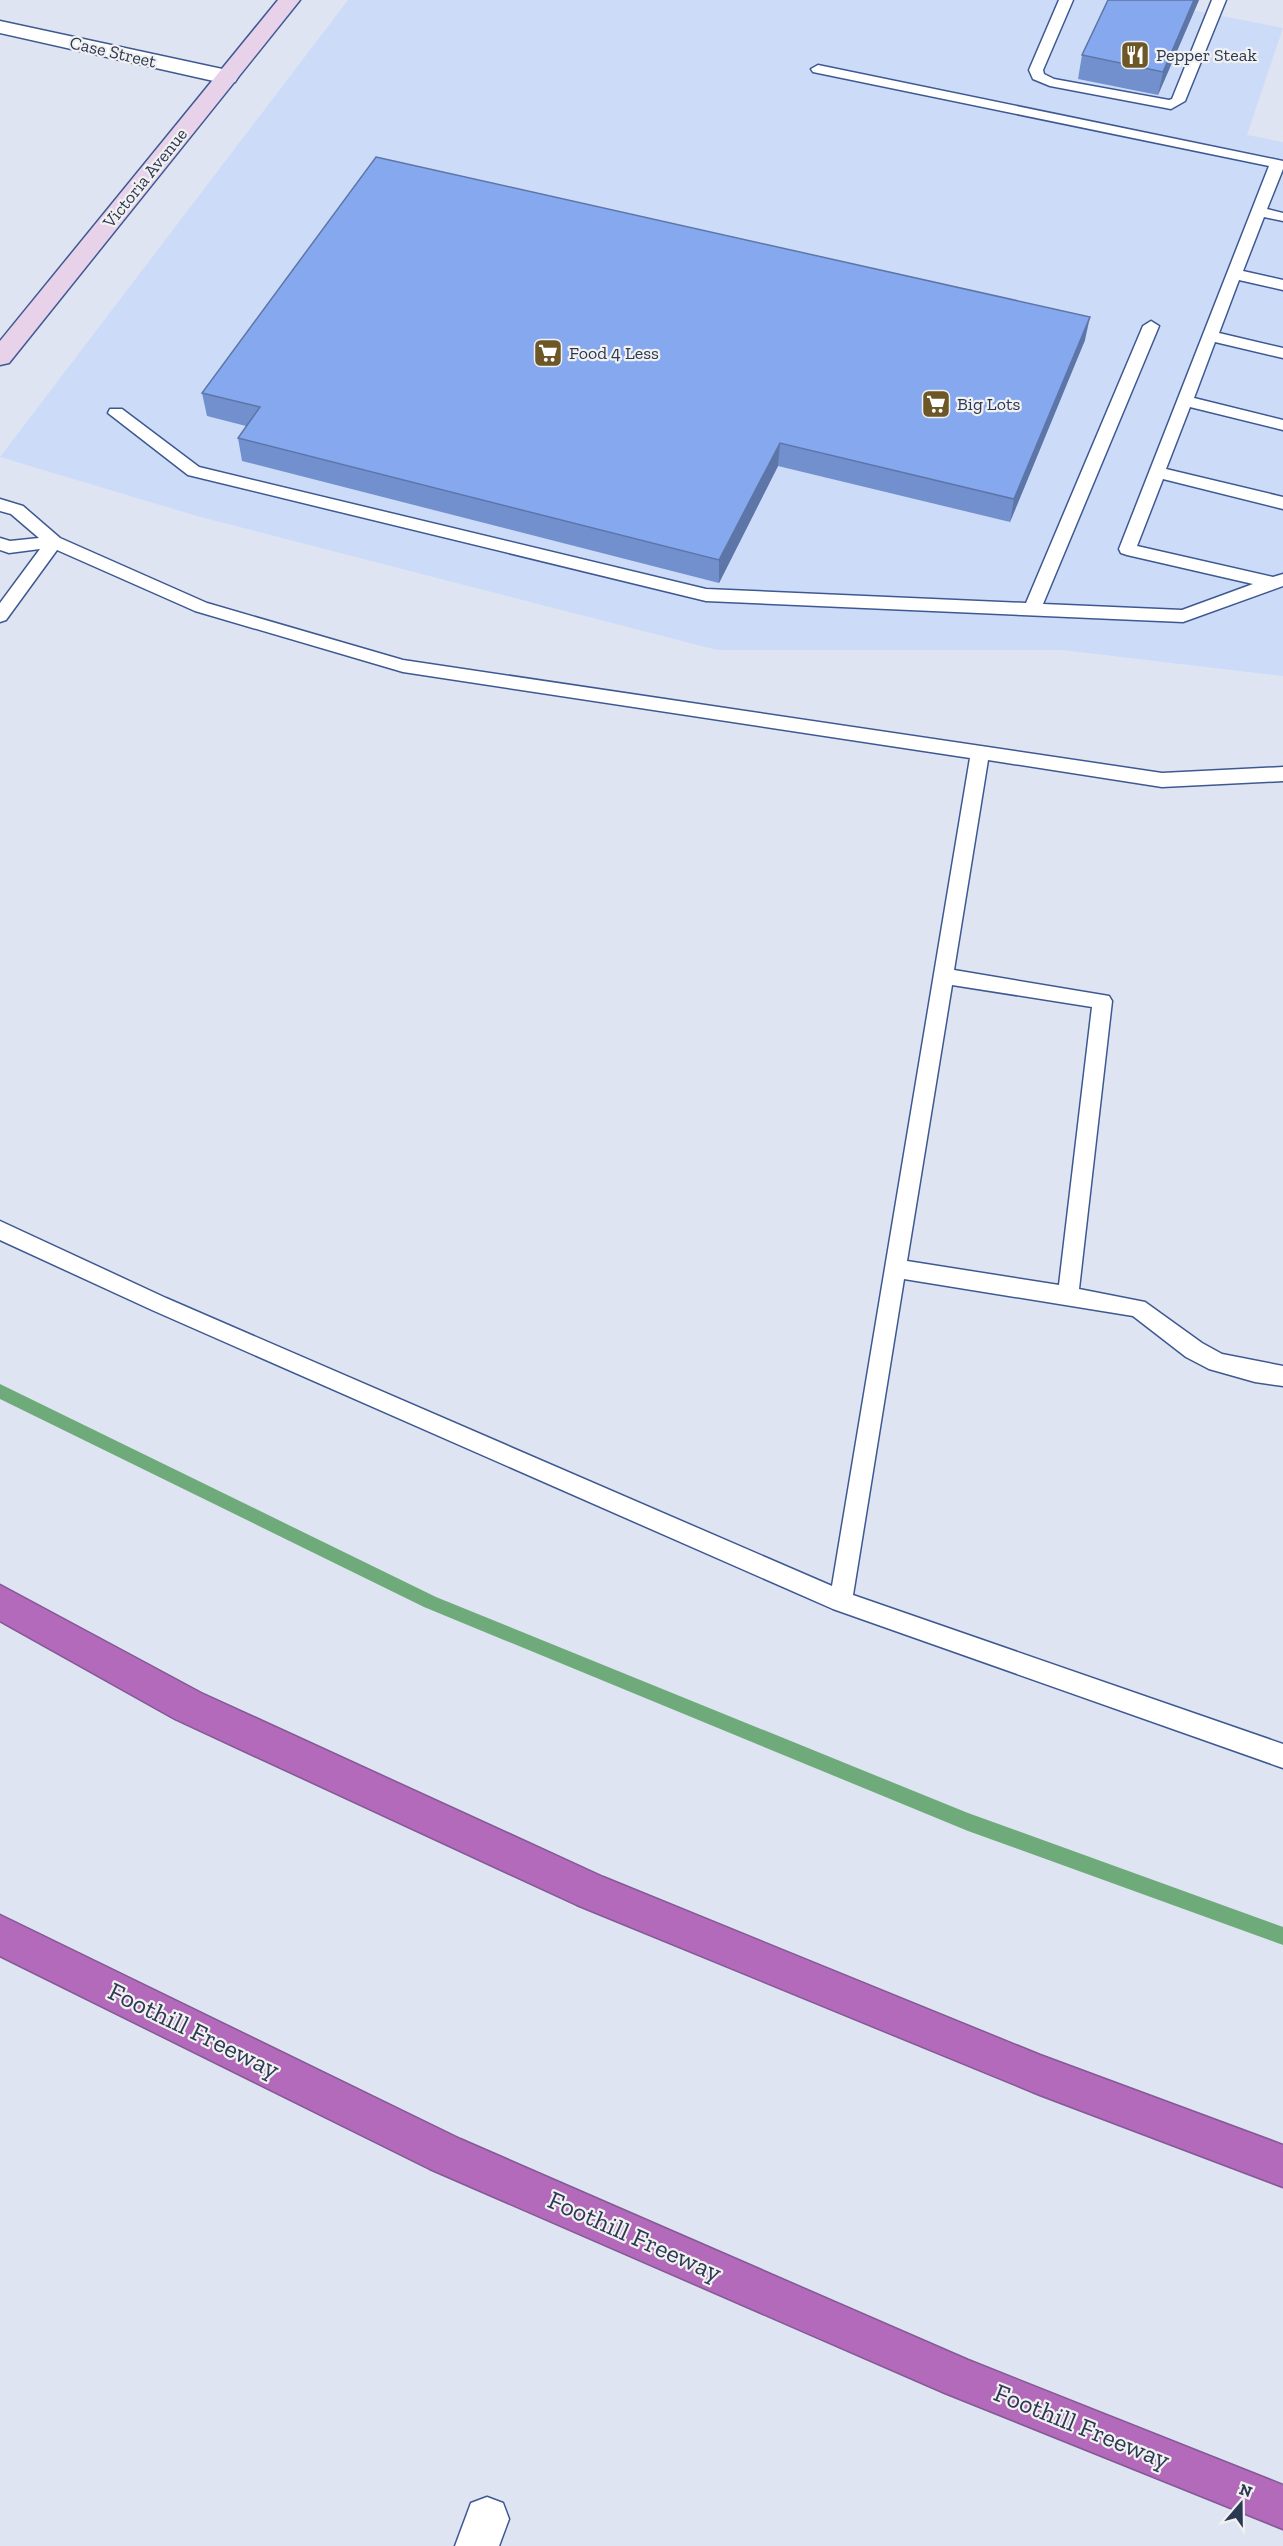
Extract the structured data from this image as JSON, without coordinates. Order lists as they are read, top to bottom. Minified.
{"streets":{"highway":["Foothill Freeway"],"main road":["Victoria Avenue"],"street":["Case Street"]},"crossings":[["Case Street","Victoria Avenue"]],"places":{"restaurant":["Pepper Steak"],"supermarket":["Food 4 Less","Big Lots"]},"north":"top"}
